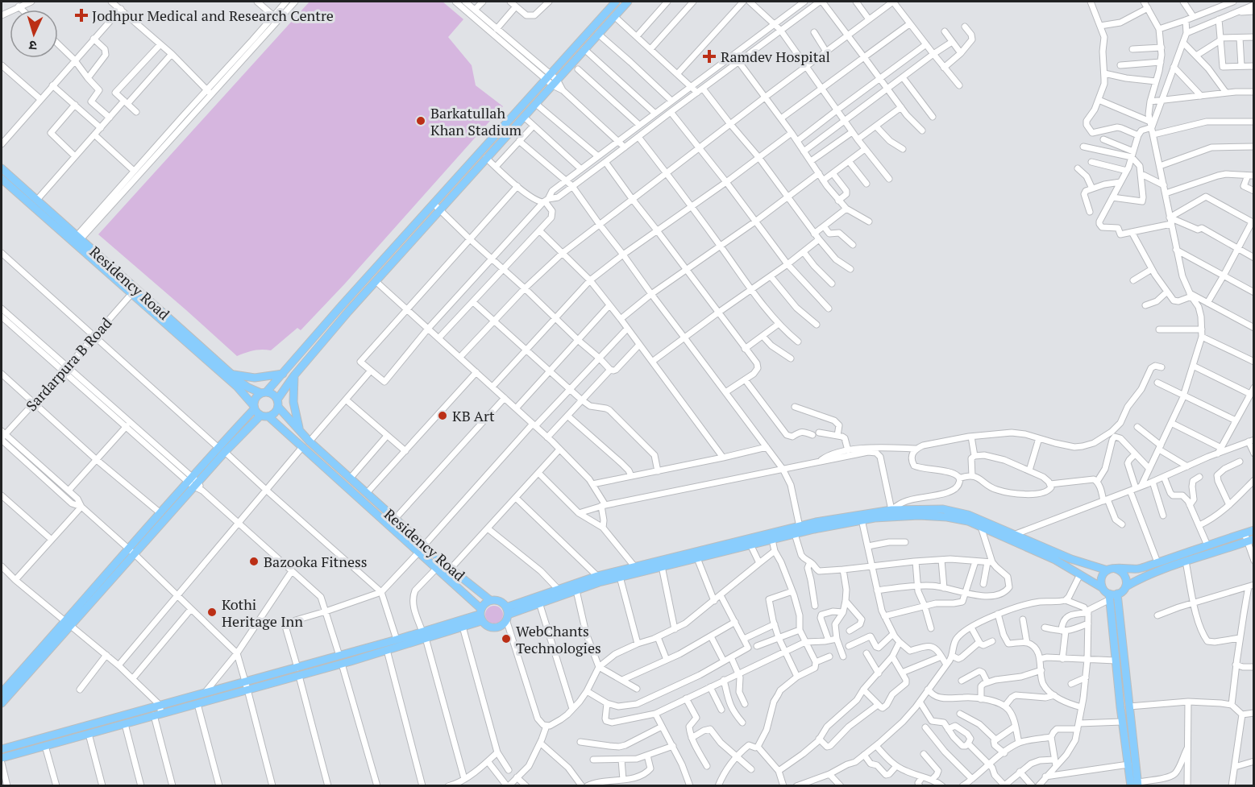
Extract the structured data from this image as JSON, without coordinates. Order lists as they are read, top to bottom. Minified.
{"streets":{"main road":["Residency Road"],"street":["Sardarpura B Road"]},"crossings":[["Residency Road","Sardarpura B Road"]],"places":{"health":["Jodhpur Medical and Research Centre","Ramdev Hospital"],"other":["Barkatullah Khan Stadium","KB Art","Bazooka Fitness","Kothi Heritage Inn","WebChants Technologies"]},"north":"bottom"}
